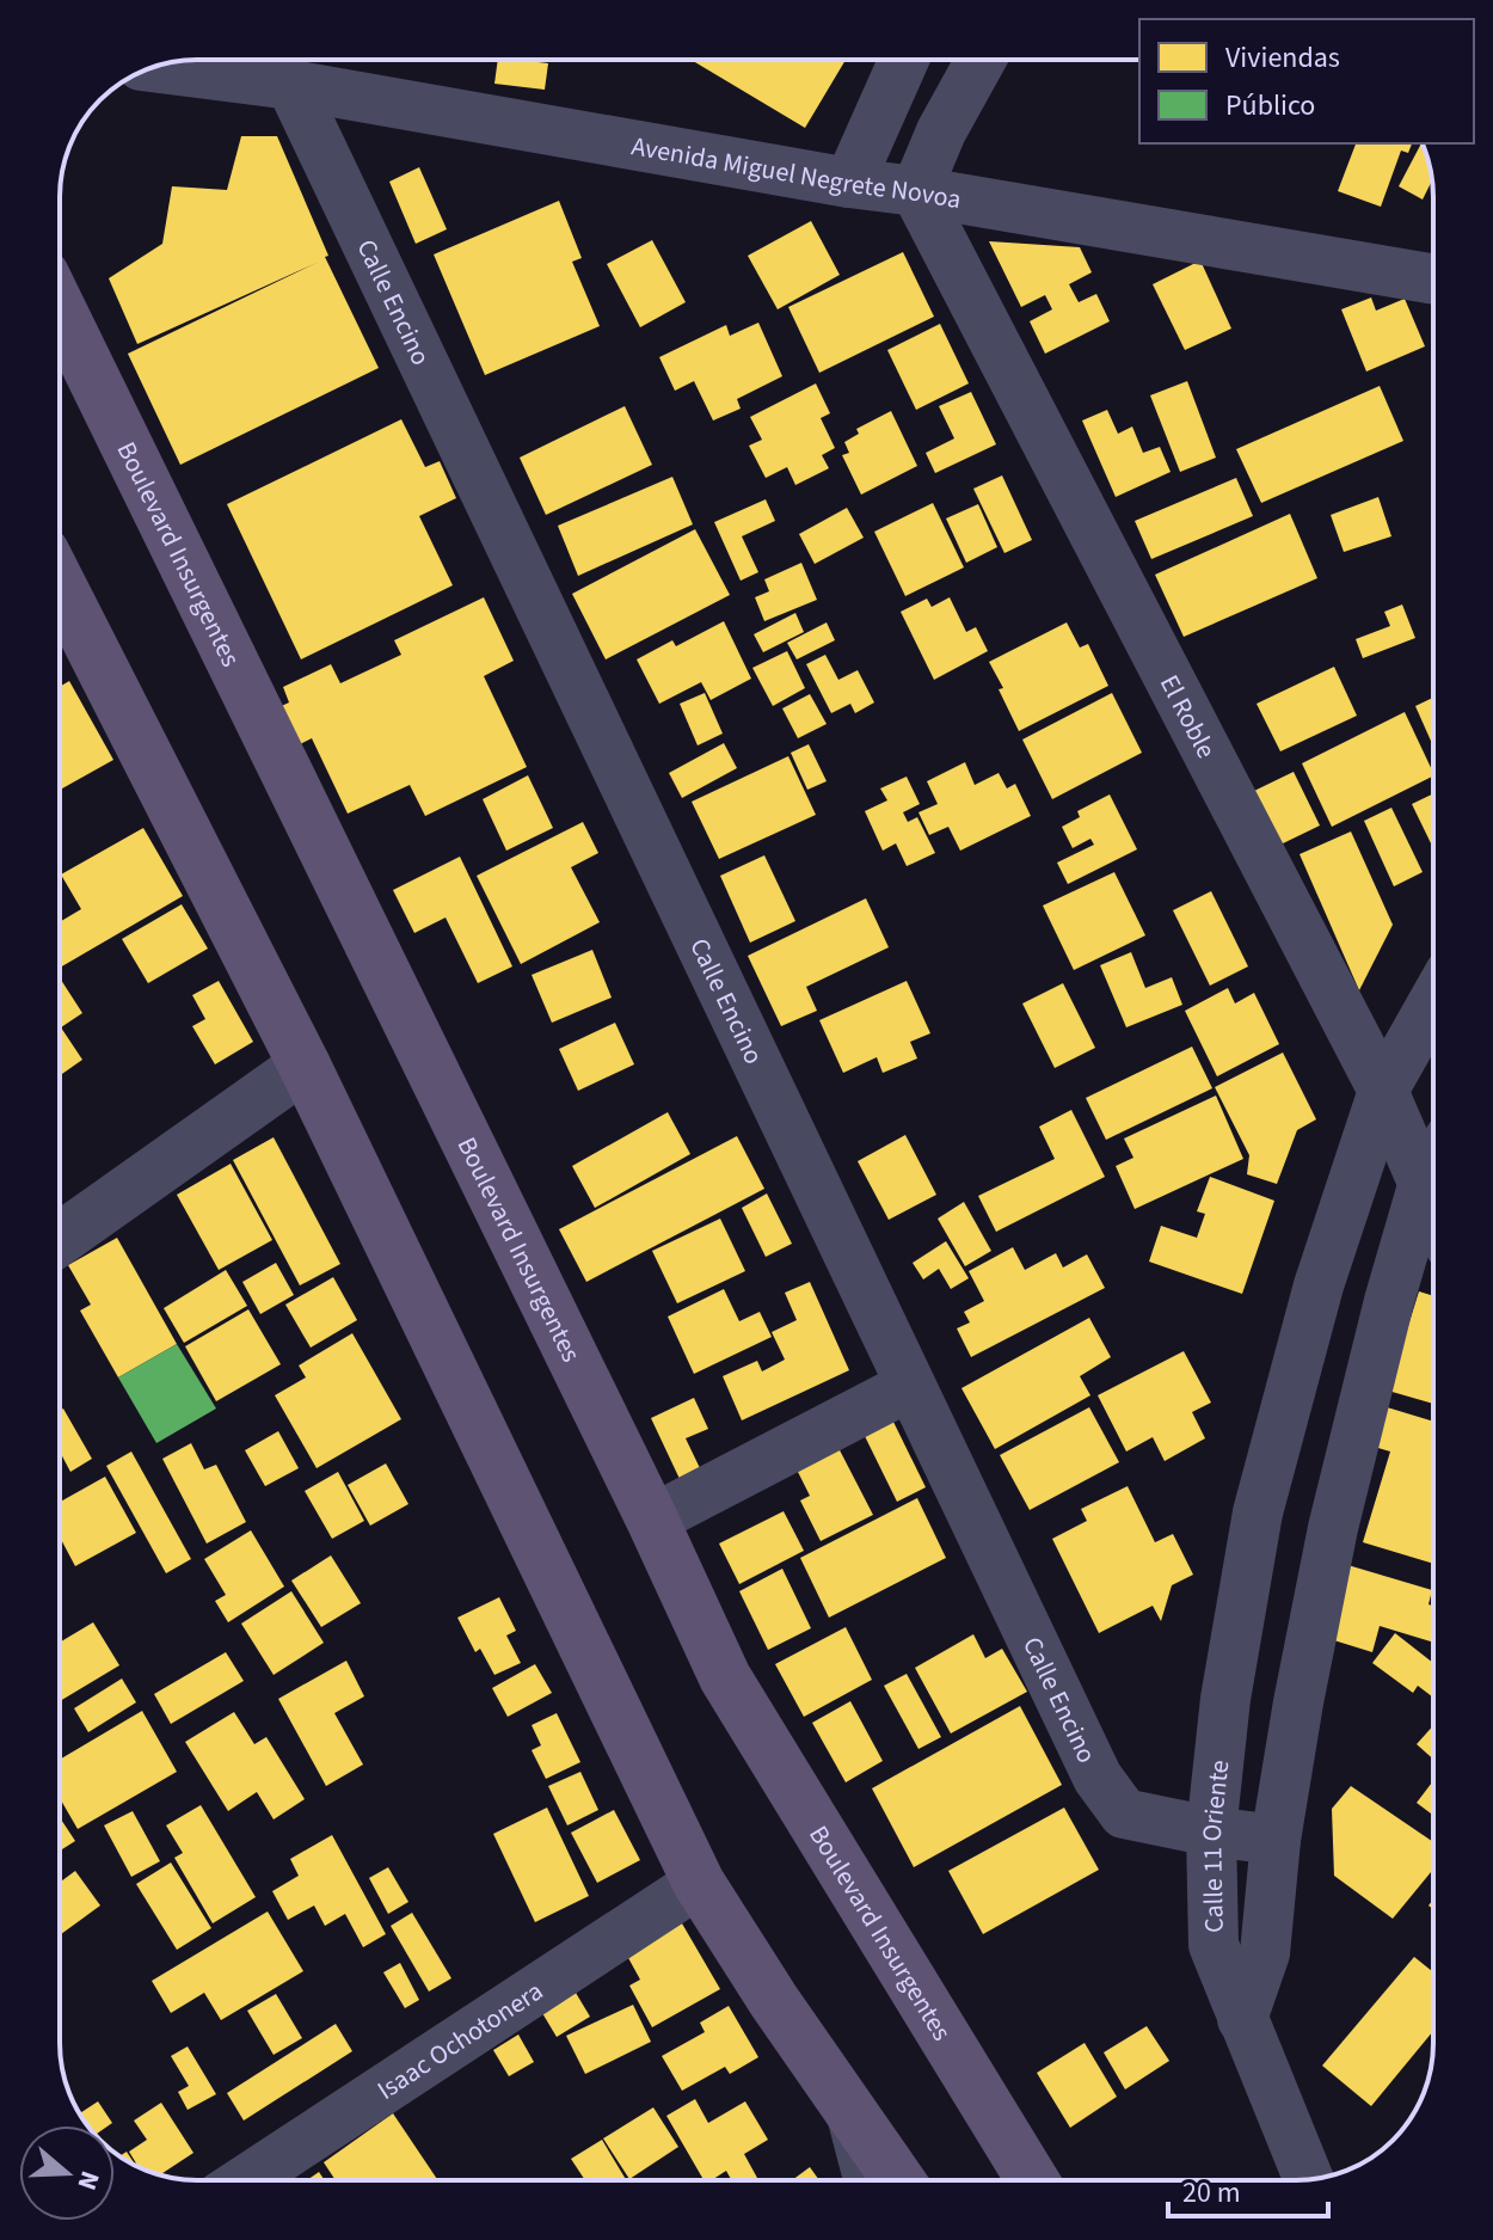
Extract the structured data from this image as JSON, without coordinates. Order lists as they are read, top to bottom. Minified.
{"streets":{"main road":["Boulevard Insurgentes"],"street":["Avenida Miguel Negrete Novoa","Calle Encino","El Roble","Calle 11 Oriente","Isaac Ochotonera"]},"crossings":[["Avenida Miguel Negrete Novoa","Calle Encino"],["Avenida Miguel Negrete Novoa","El Roble"],["Calle Encino","Calle 11 Oriente"],["El Roble","Calle 11 Oriente"]],"legend":["Viviendas","Público"],"scale_bar":"20 m","north":"right"}
